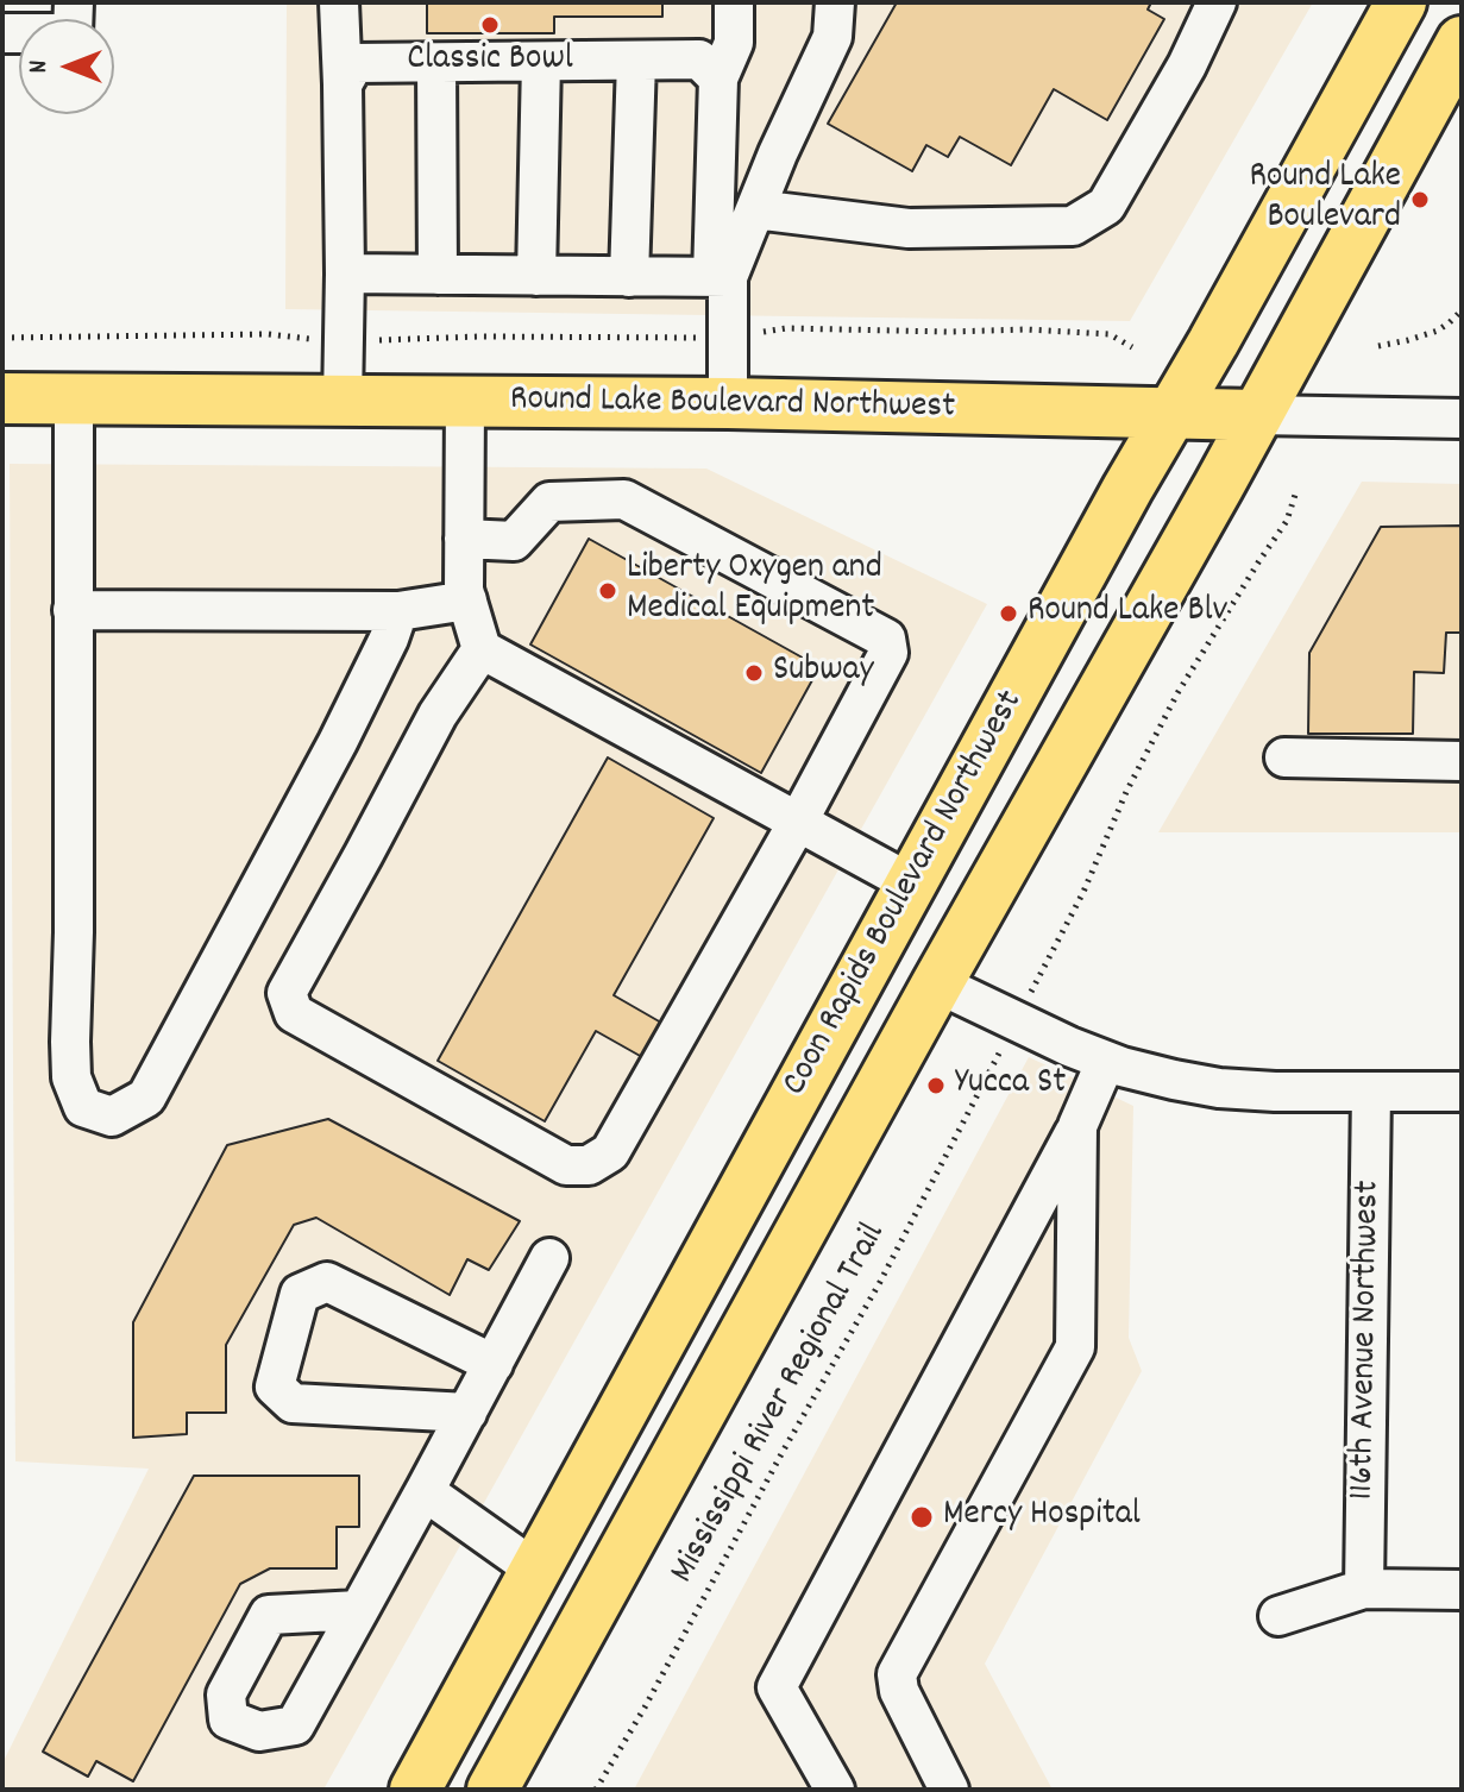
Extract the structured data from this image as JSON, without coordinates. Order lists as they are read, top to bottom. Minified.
{"streets":{"main road":["Round Lake Boulevard Northwest","Coon Rapids Boulevard Northwest"],"street":["116th Avenue Northwest"],"path":["Mississippi River Regional Trail"]},"crossings":[["Round Lake Boulevard Northwest","Coon Rapids Boulevard Northwest"]],"places":["Classic Bowl","Round Lake Boulevard","Liberty Oxygen and Medical Equipment","Round Lake Blv","Subway","Yucca St","Mercy Hospital"],"north":"left"}
